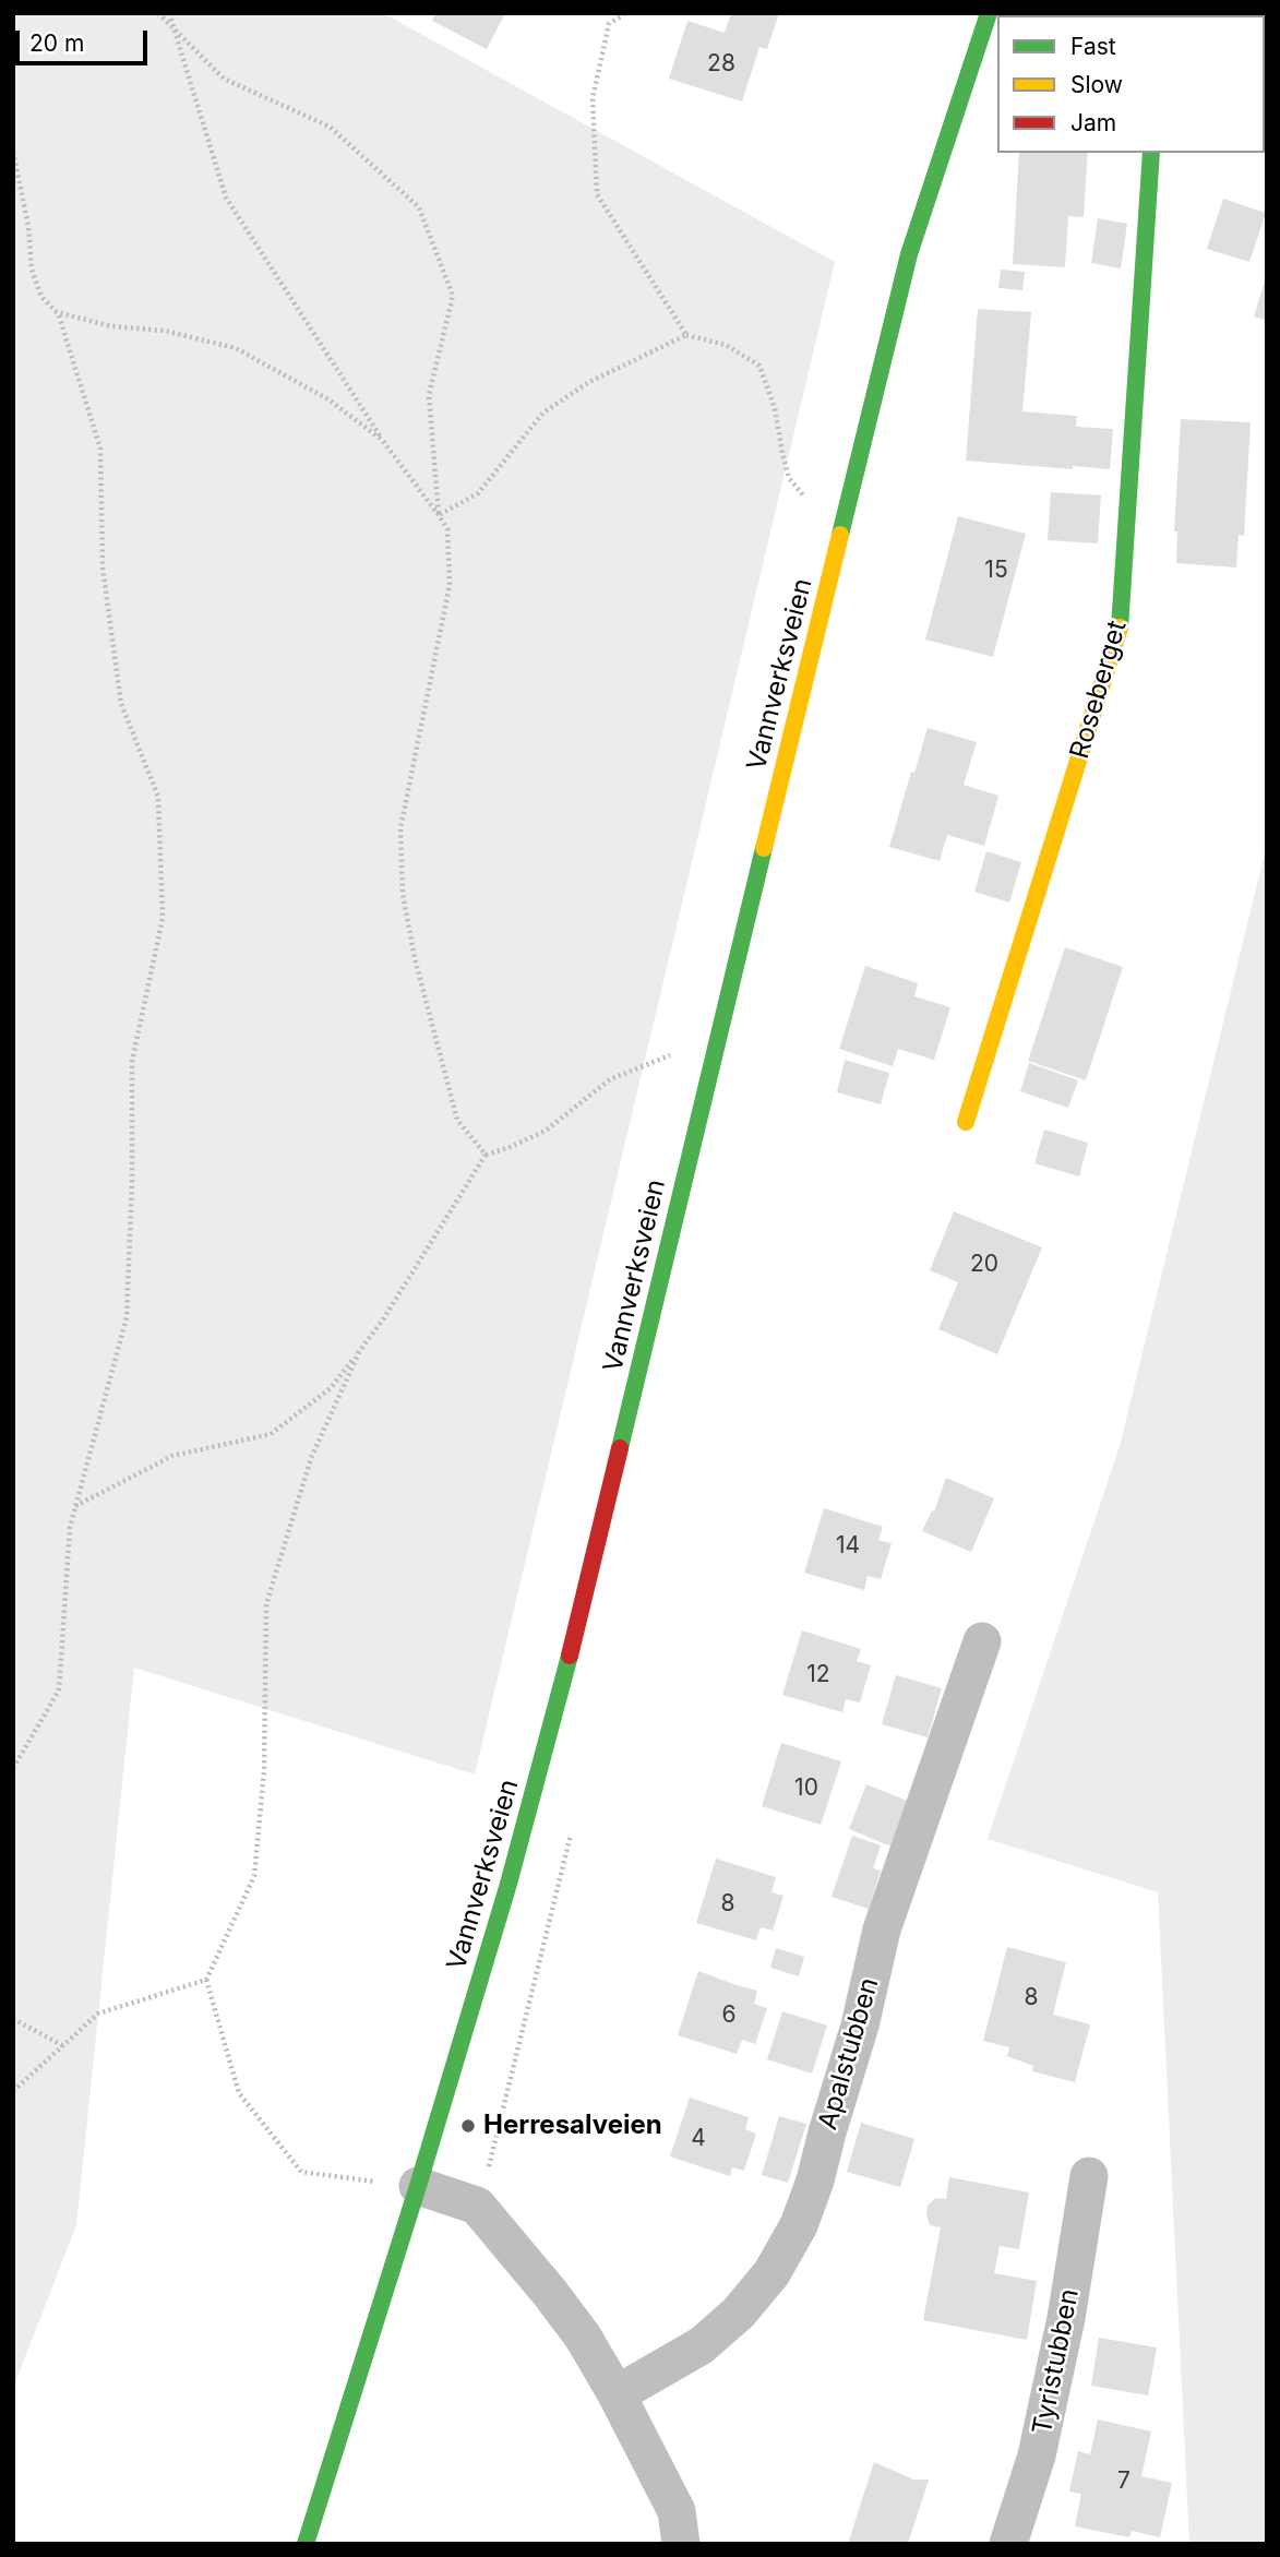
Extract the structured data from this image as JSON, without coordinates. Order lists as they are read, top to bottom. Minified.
{"streets":{"main road":["Vannverksveien","Roseberget"],"street":["Apalstubben","Tyristubben"]},"places":["Herresalveien"],"house_numbers":["28","15","20","14","12","10","8","8","6","4","7"],"legend":["Fast","Slow","Jam"],"scale_bar":"20 m"}
